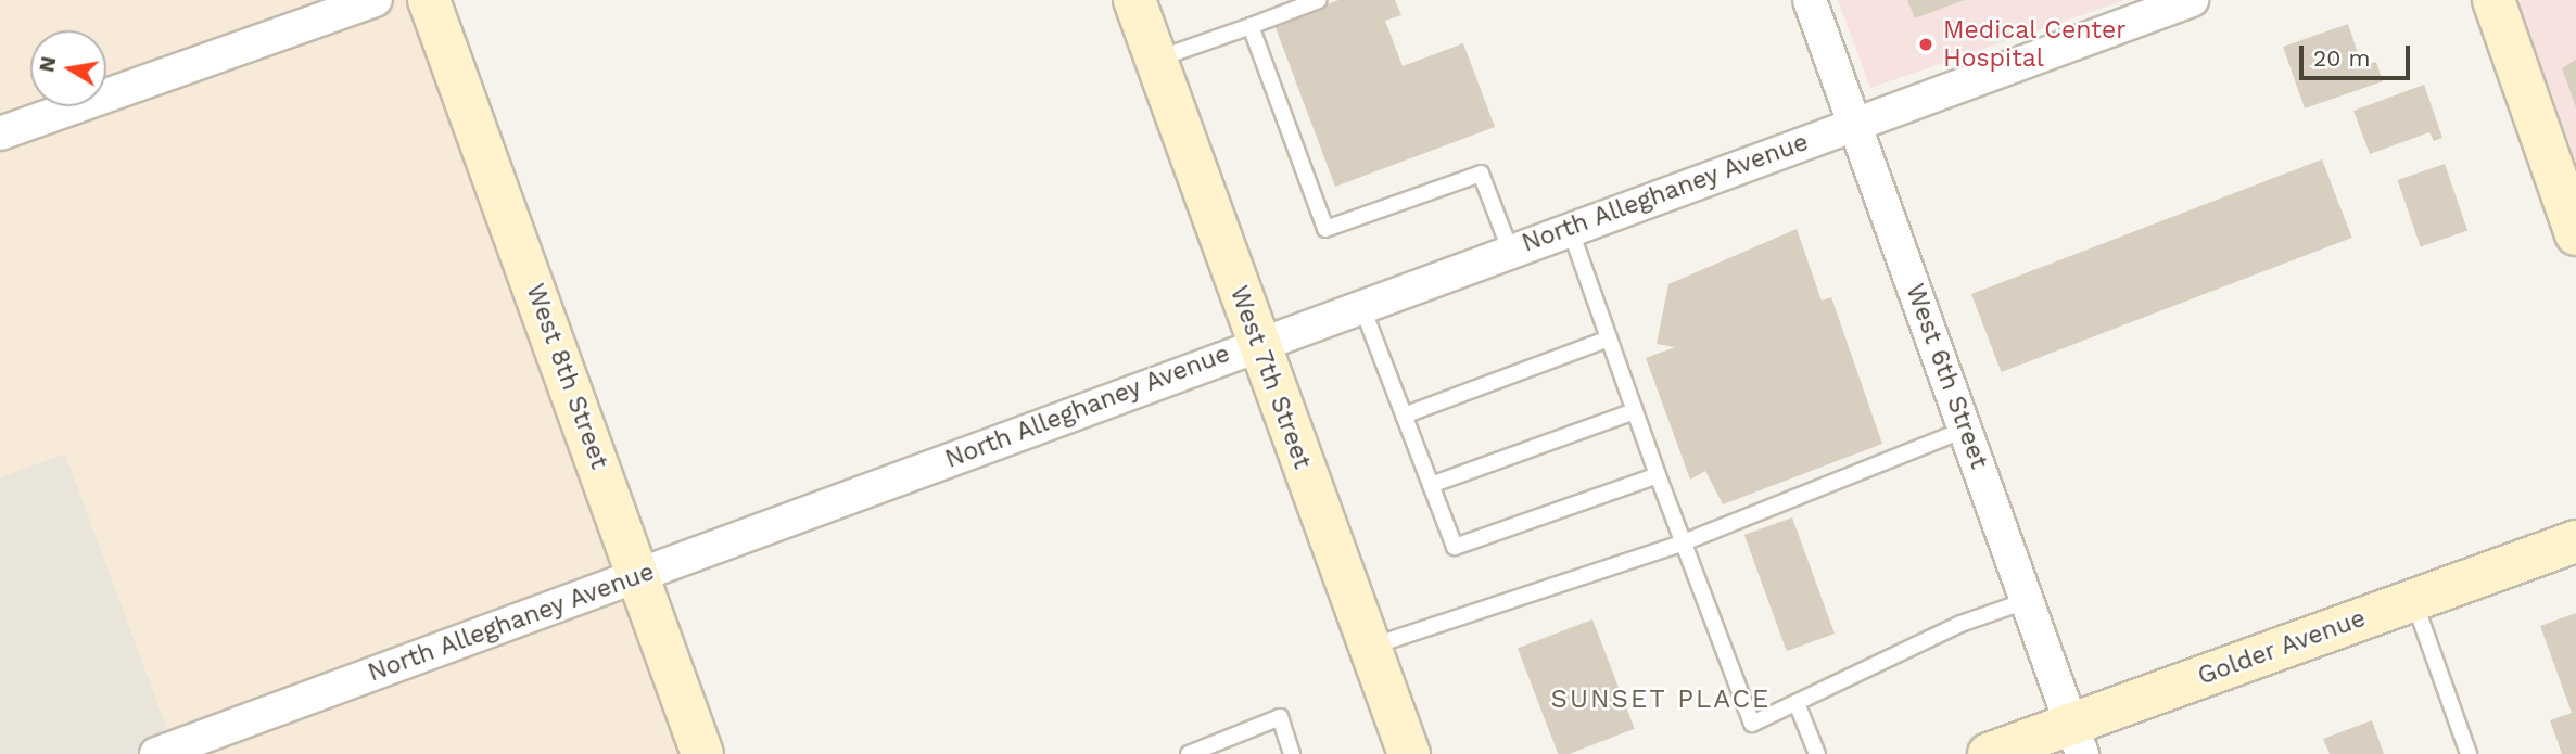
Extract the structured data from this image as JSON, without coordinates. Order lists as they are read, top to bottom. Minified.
{"streets":{"main road":["West 8th Street","West 7th Street","Golder Avenue"],"street":["North Alleghaney Avenue","West 6th Street"]},"crossings":[["North Alleghaney Avenue","West 8th Street"],["North Alleghaney Avenue","West 6th Street"],["North Alleghaney Avenue","West 7th Street"],["West 6th Street","Golder Avenue"]],"districts":["SUNSET PLACE"],"places":["Medical Center Hospital"],"scale_bar":"20 m","north":"left"}
